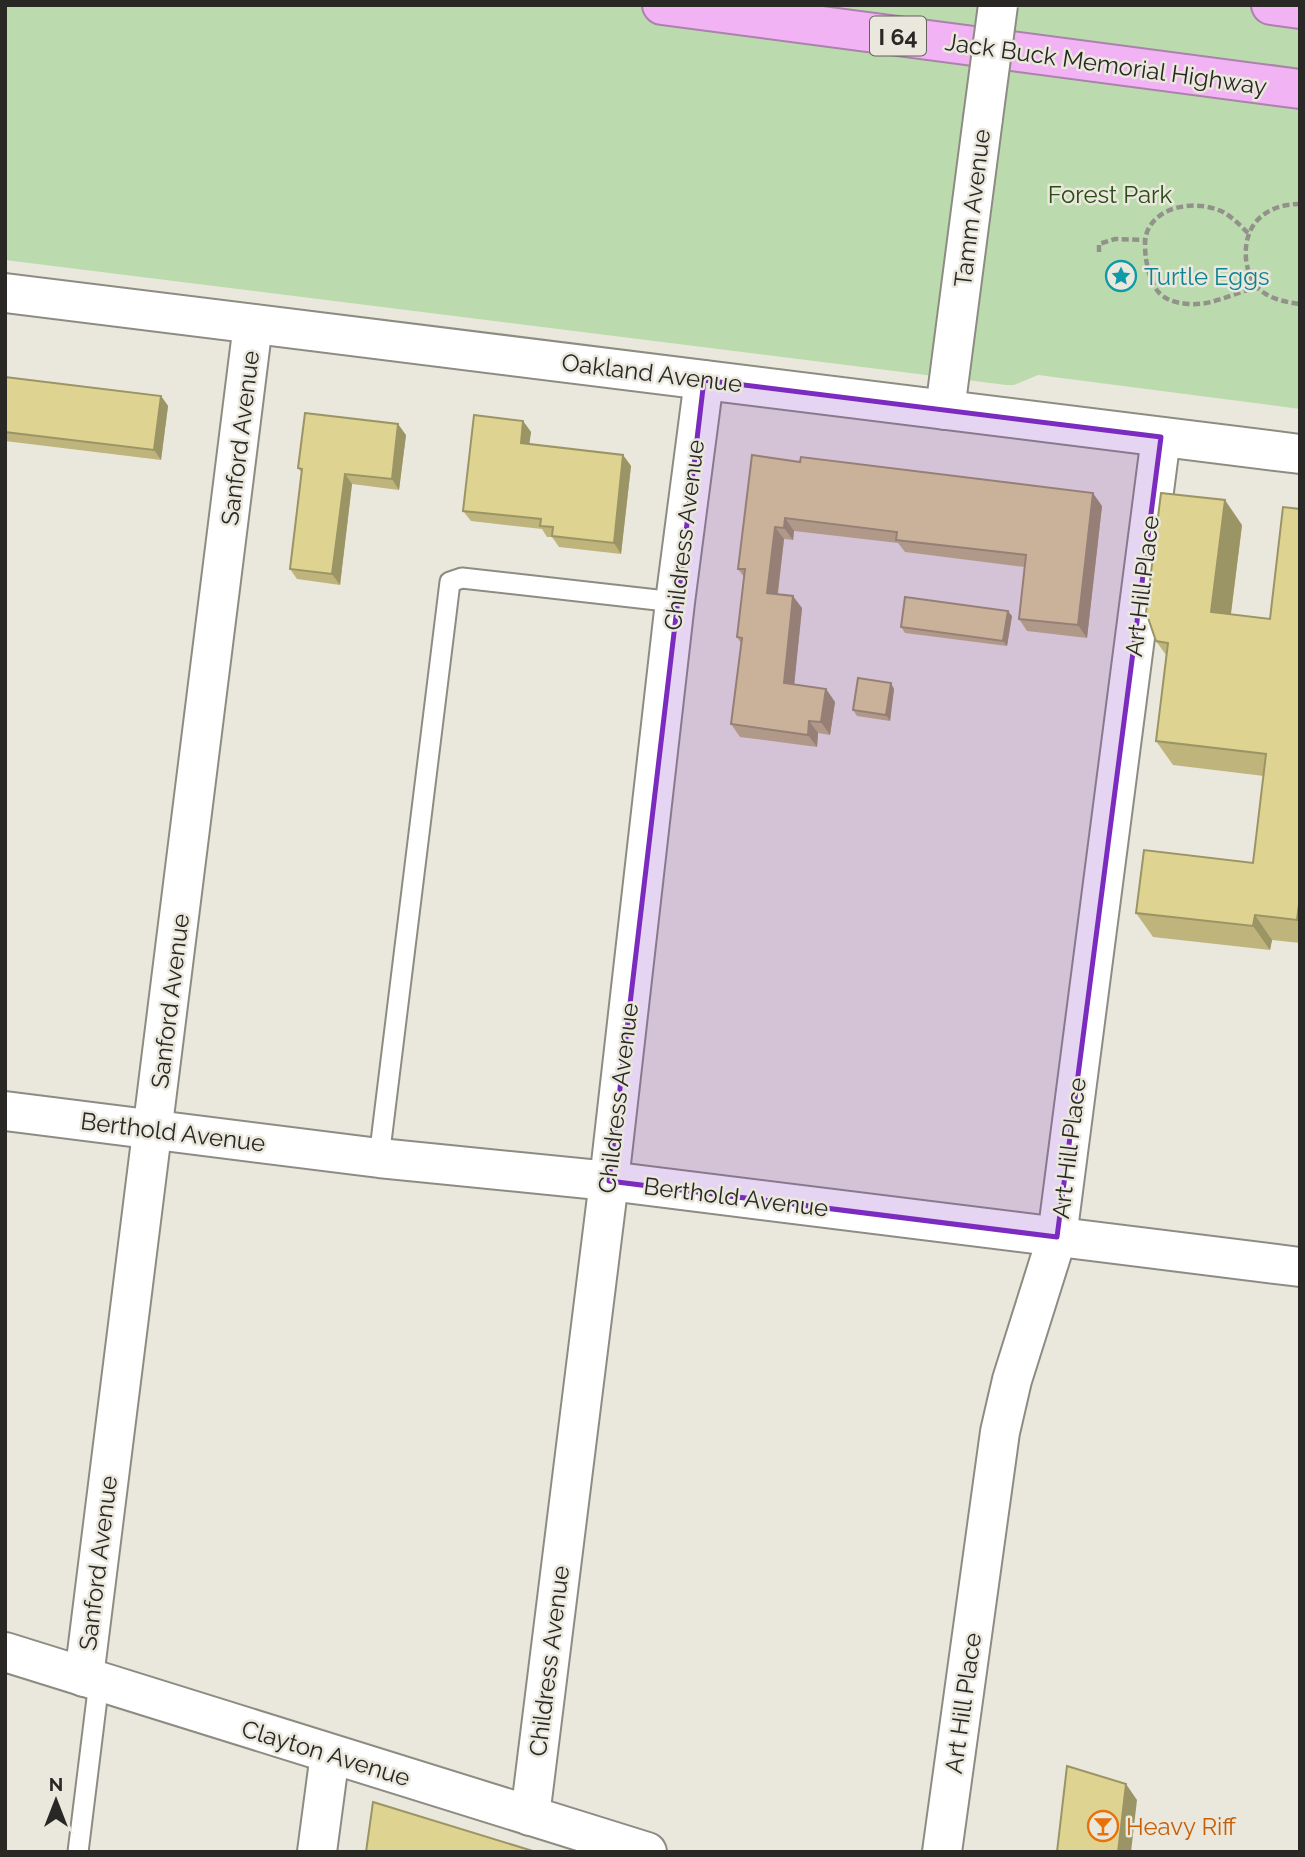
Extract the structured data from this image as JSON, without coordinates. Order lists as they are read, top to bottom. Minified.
{"streets":{"highway":["I 64","Jack Buck Memorial Highway"],"street":["Tamm Avenue","Oakland Avenue","Sanford Avenue","Childress Avenue","Art Hill Place","Berthold Avenue","Clayton Avenue"]},"crossings":[["Tamm Avenue","Oakland Avenue"],["Oakland Avenue","Sanford Avenue"],["Oakland Avenue","Childress Avenue"],["Oakland Avenue","Art Hill Place"],["Sanford Avenue","Berthold Avenue"],["Sanford Avenue","Clayton Avenue"],["Childress Avenue","Berthold Avenue"],["Childress Avenue","Clayton Avenue"],["Art Hill Place","Berthold Avenue"]],"parks":["Forest Park"],"places":{"place":["Turtle Eggs"],"bar":["Heavy Riff"]},"north":"top"}
